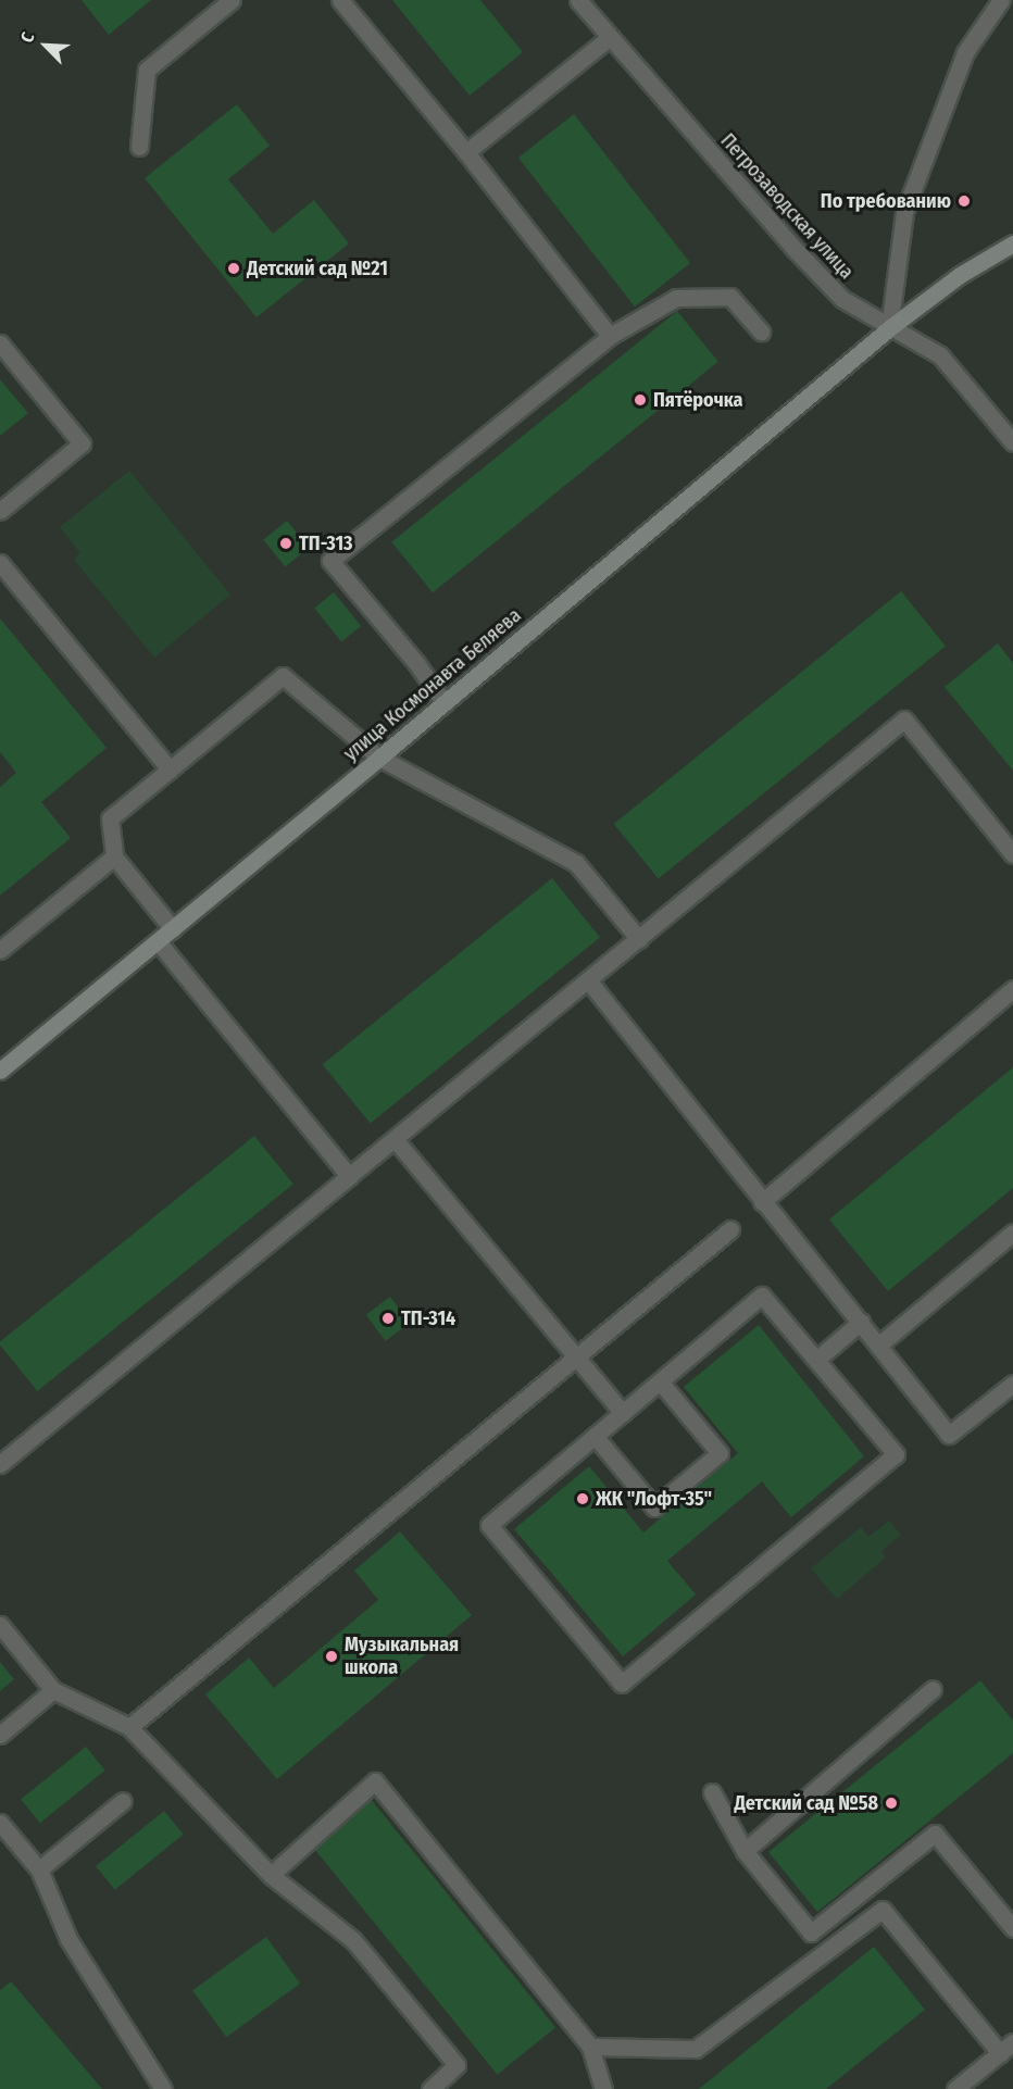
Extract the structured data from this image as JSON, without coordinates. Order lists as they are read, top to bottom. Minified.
{"streets":{"street":["Петрозаводская улица","улица Космонавта Беляева"]},"crossings":[["Петрозаводская улица","улица Космонавта Беляева"]],"places":["По требованию","Детский сад №21","Пятёрочка","ТП-313","ТП-314","ЖК \"Лофт-35\"","Музыкальная школа","Детский сад №58"],"north":"top left"}
